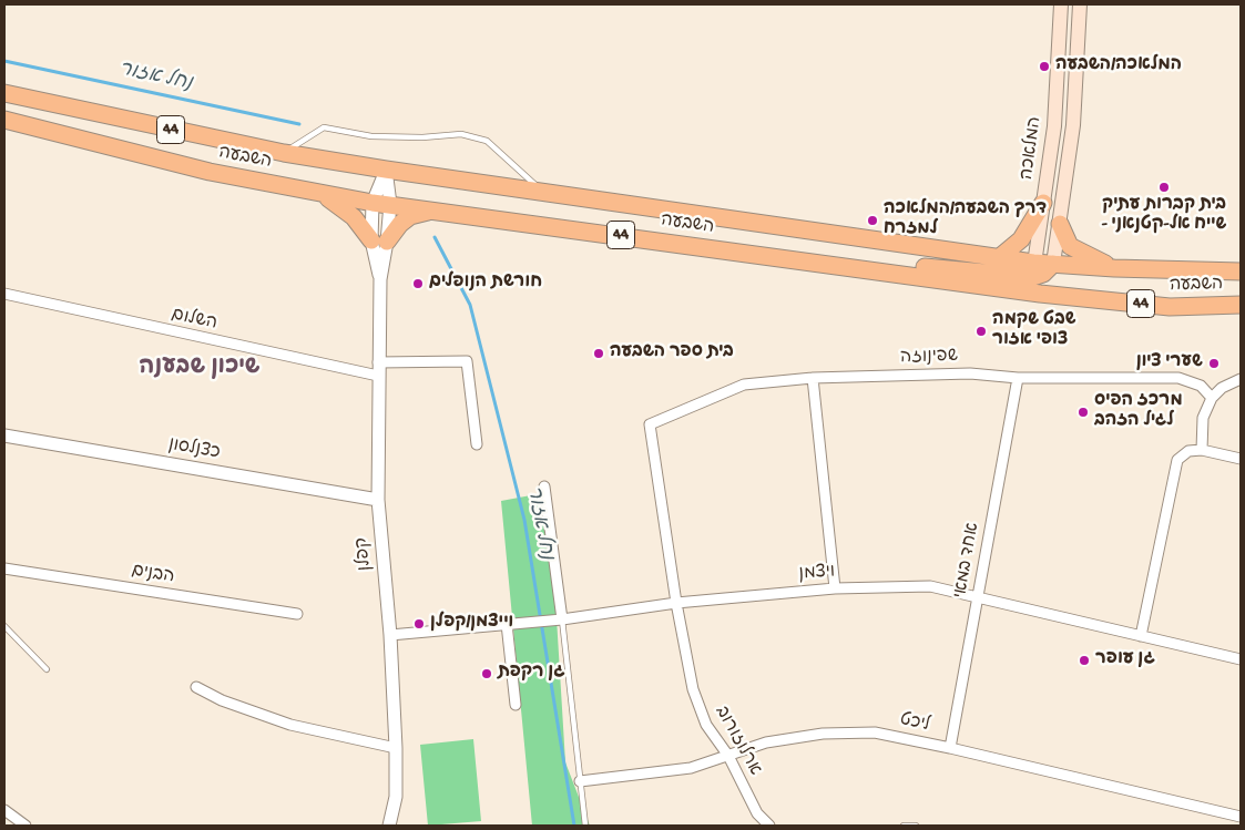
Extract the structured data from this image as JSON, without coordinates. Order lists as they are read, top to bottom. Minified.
{"streets":{"highway":["44","השבעה"],"main road":["המלאכה"],"street":["השלום","שפינוזה","כצנלסון","קפלן","אחד במאי","ויצמן","הבנים","ליכט","ארלוזורוב"]},"crossings":[["המלאכה","השבעה"],["השבעה","קפלן"],["השלום","קפלן"],["שפינוזה","אחד במאי"],["שפינוזה","ארלוזורוב"],["כצנלסון","קפלן"],["קפלן","ויצמן"],["אחד במאי","ויצמן"],["אחד במאי","ליכט"],["ויצמן","ארלוזורוב"],["ליכט","ארלוזורוב"]],"districts":["שיכון שבענה"],"water":["נחל אזור"],"places":["המלאכה/השבעה","בית קברות עתיק - שייח אל-קטנאני","דרך השבעה/המלאכה למזרח","חורשת הנופלים","שבט שקמה צופי אזור","בית ספר השבעה","שערי ציון","מרכז הפיס לגיל הזהב","וייצמן/קפלן","גן עופר","גן רקפת"]}
